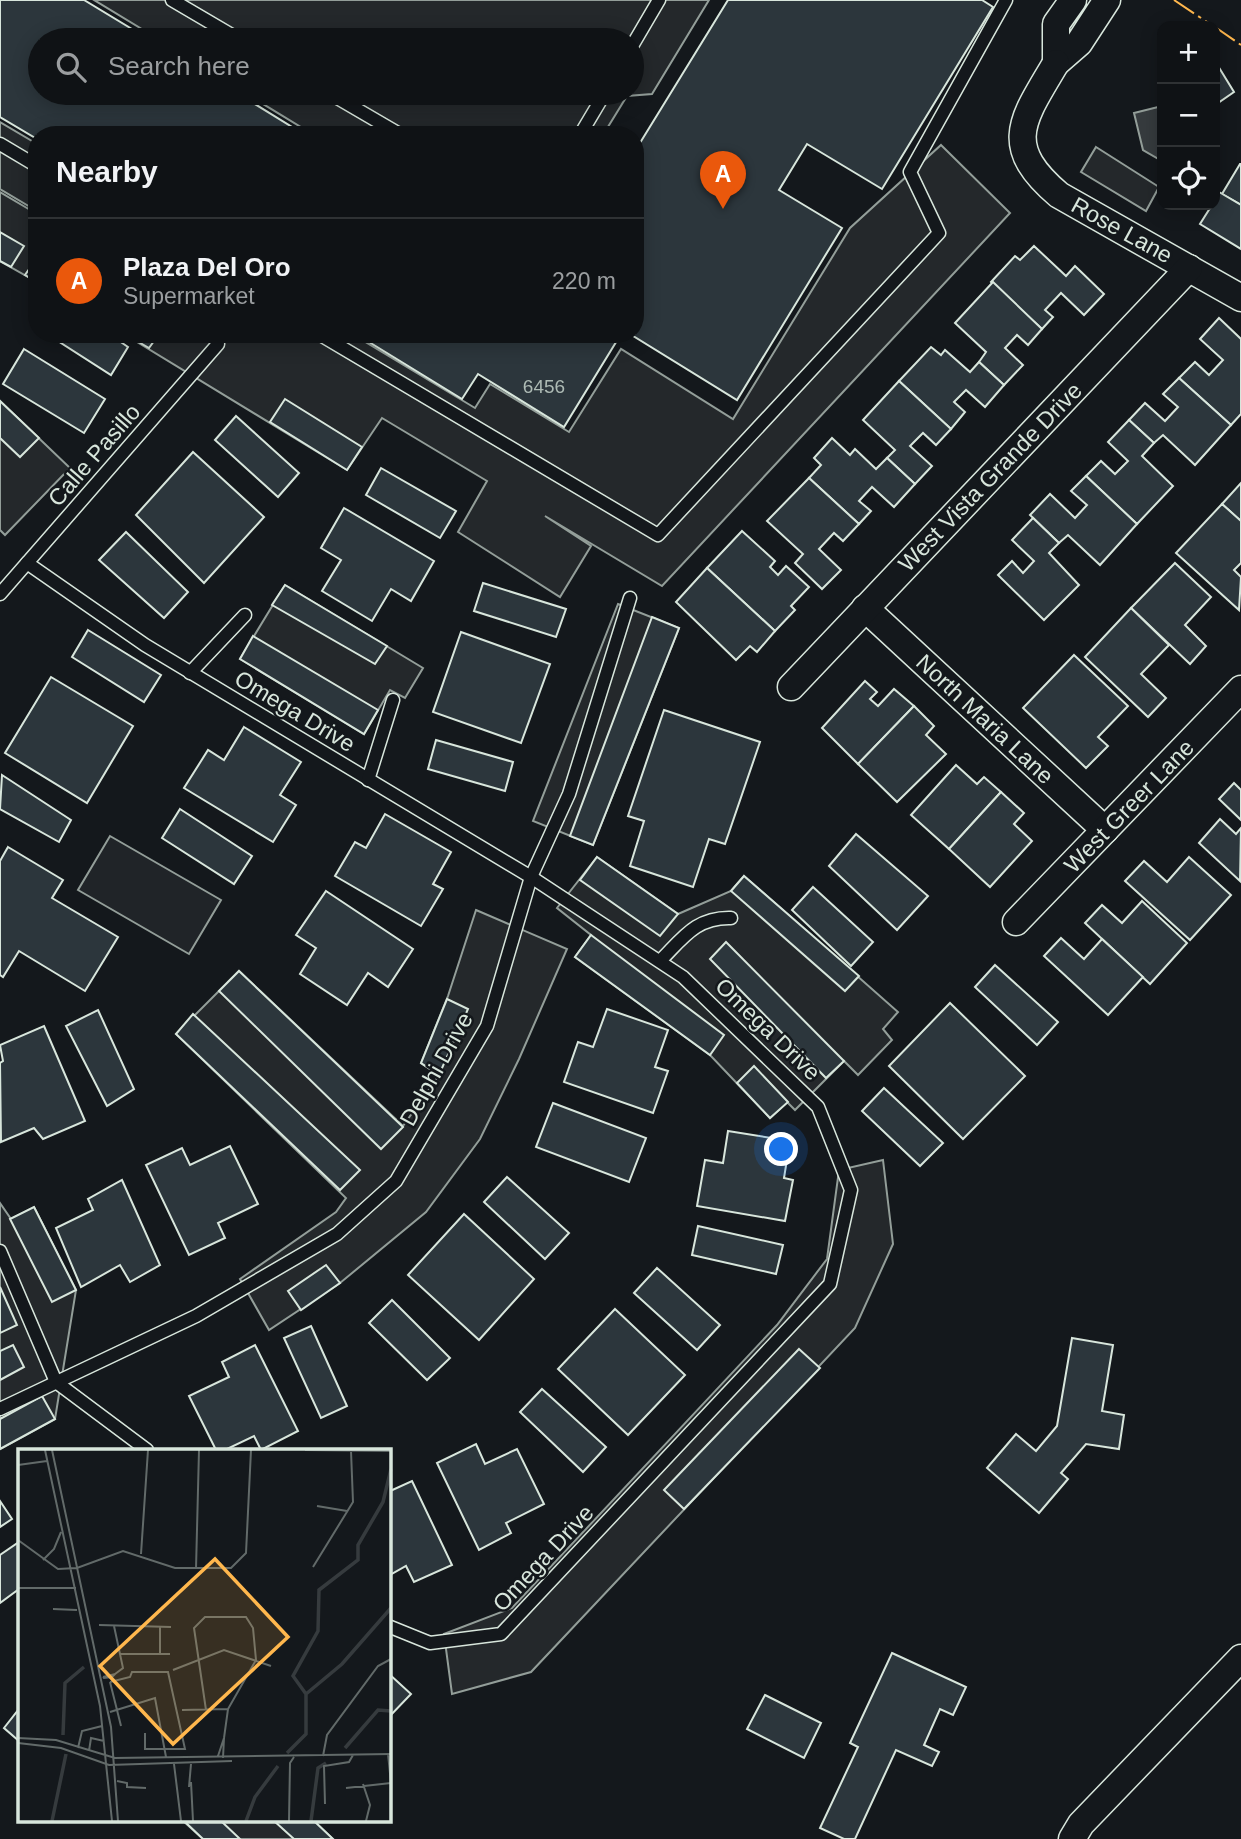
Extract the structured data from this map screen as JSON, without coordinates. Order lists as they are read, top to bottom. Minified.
{"streets":{"street":["Rose Lane","West Vista Grande Drive","North Maria Lane","West Greer Lane"],"lane":["Calle Pasillo","Omega Drive","Delphi Drive"]},"crossings":[["Rose Lane","West Vista Grande Drive"],["Calle Pasillo","Omega Drive"],["West Vista Grande Drive","North Maria Lane"],["Omega Drive","Delphi Drive"],["North Maria Lane","West Greer Lane"]],"house_numbers":["6456"],"page":{"map_buttons":["+","−"],"search":"Search here","heading":"Nearby","pins":"A","list":[{"mark":"A","name":"Plaza Del Oro","note":"Supermarket","value":"220 m"}]}}
